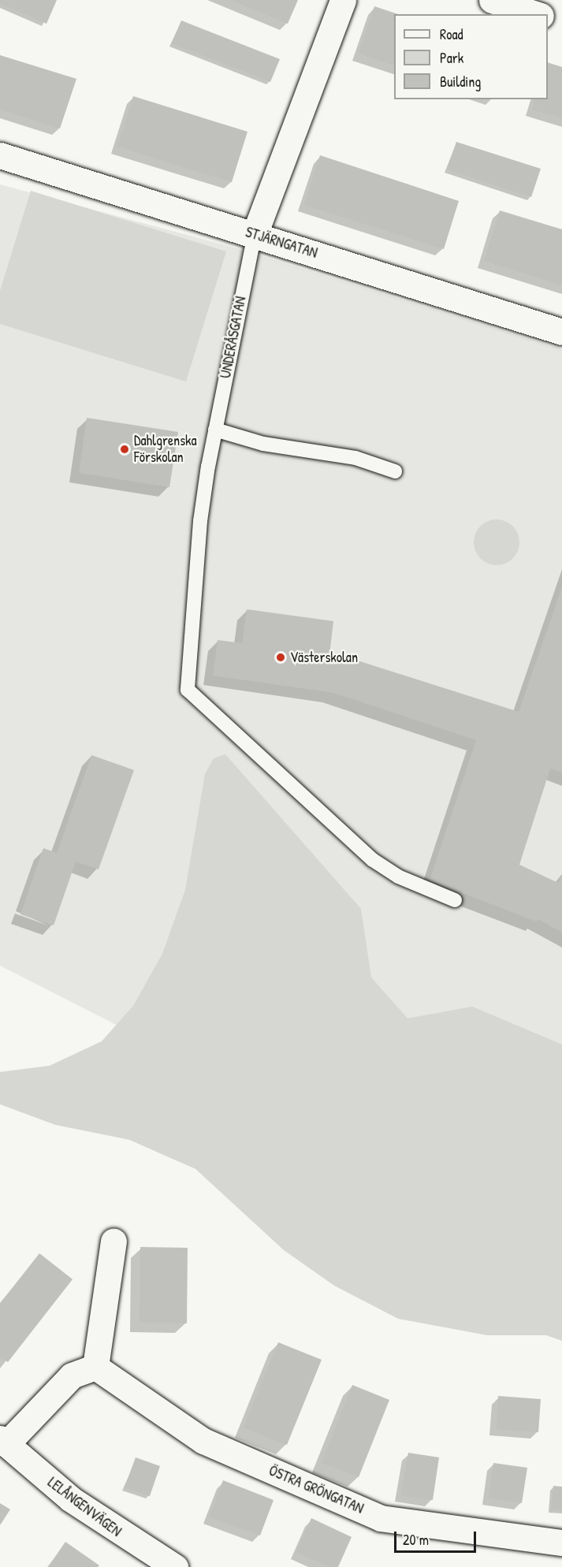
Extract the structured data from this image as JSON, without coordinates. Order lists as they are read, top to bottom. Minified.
{"streets":{"street":["STJÄRNGATAN","UNDERÅSGATAN","ÖSTRA GRÖNGATAN","LELÅNGENVÄGEN"]},"crossings":[["STJÄRNGATAN","UNDERÅSGATAN"]],"places":["Dahlgrenska Förskolan","Västerskolan"],"legend":["Road","Park","Building"],"scale_bar":"20 m"}
